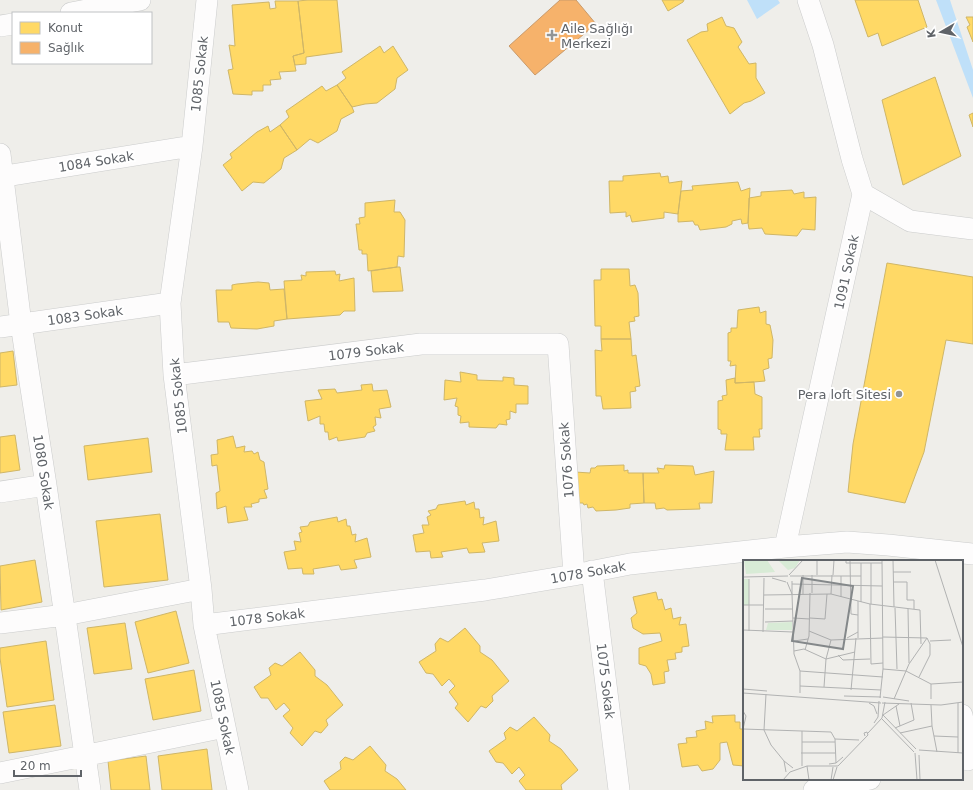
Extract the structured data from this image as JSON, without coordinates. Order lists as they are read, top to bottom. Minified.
{"streets":{"street":["1085 Sokak","1084 Sokak","1091 Sokak","1083 Sokak","1079 Sokak","1076 Sokak","1080 Sokak","1078 Sokak","1075 Sokak"]},"crossings":[["1085 Sokak","1084 Sokak"],["1085 Sokak","1083 Sokak"],["1085 Sokak","1079 Sokak"],["1085 Sokak","1078 Sokak"],["1084 Sokak","1080 Sokak"],["1091 Sokak","1078 Sokak"],["1083 Sokak","1080 Sokak"],["1079 Sokak","1076 Sokak"],["1076 Sokak","1078 Sokak"],["1076 Sokak","1075 Sokak"],["1078 Sokak","1075 Sokak"]],"places":{"health":["Aile Sağlığı Merkezi"],"other":["Pera loft Sitesi"]},"legend":["Konut","Sağlık"],"scale_bar":"20 m","north":"left"}
